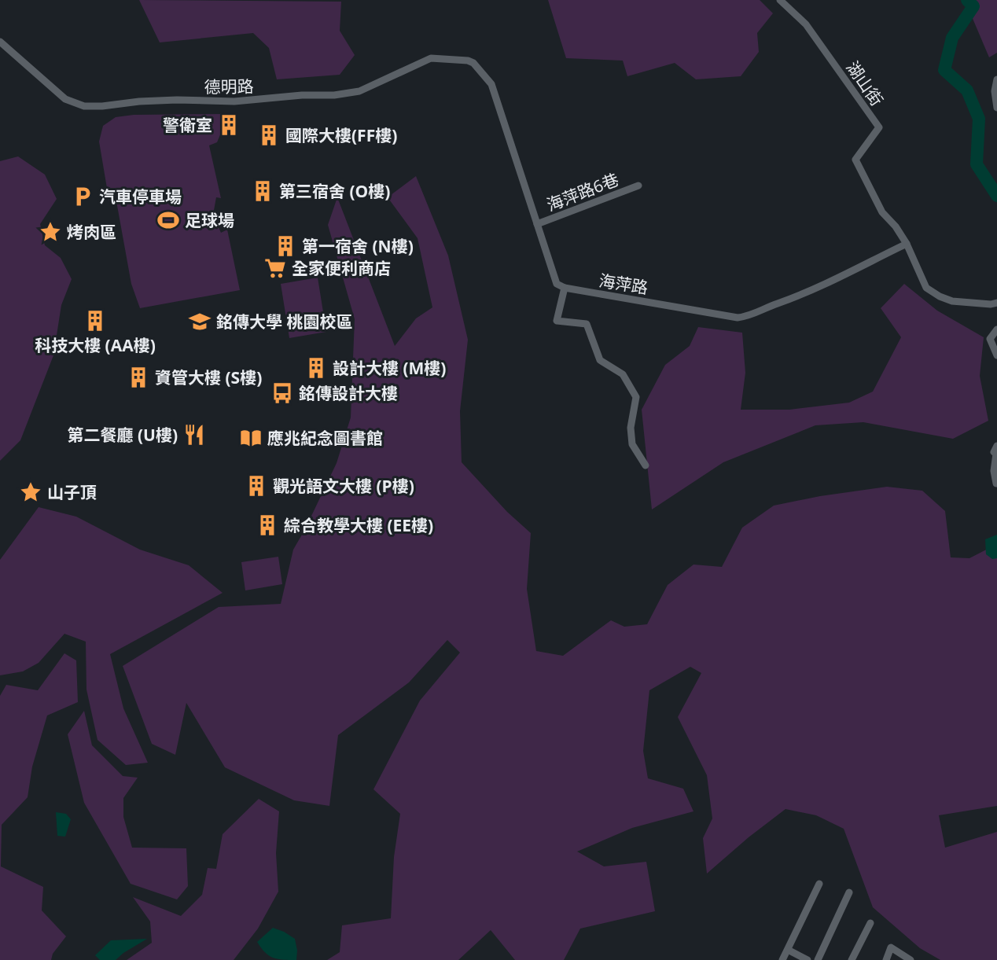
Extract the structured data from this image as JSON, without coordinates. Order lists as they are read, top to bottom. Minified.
{"streets":{"street":["湖山街","德明路","海萍路6巷","海萍路"]},"crossings":[["湖山街","海萍路"],["德明路","海萍路6巷"]],"places":{"building":["警衛室","國際大樓(FF樓)","第三宿舍 (O樓)","第一宿舍 (N樓)","科技大樓 (AA樓)","設計大樓 (M樓)","資管大樓 (S樓)","觀光語文大樓 (P樓)","綜合教學大樓 (EE樓)"],"parking":["汽車停車場"],"sports":["足球場"],"place":["烤肉區","山子頂"],"supermarket":["全家便利商店"],"school or university":["銘傳大學 桃園校區"],"bus stop":["銘傳設計大樓"],"restaurant":["第二餐廳 (U樓)"],"library":["應兆紀念圖書館"]}}
